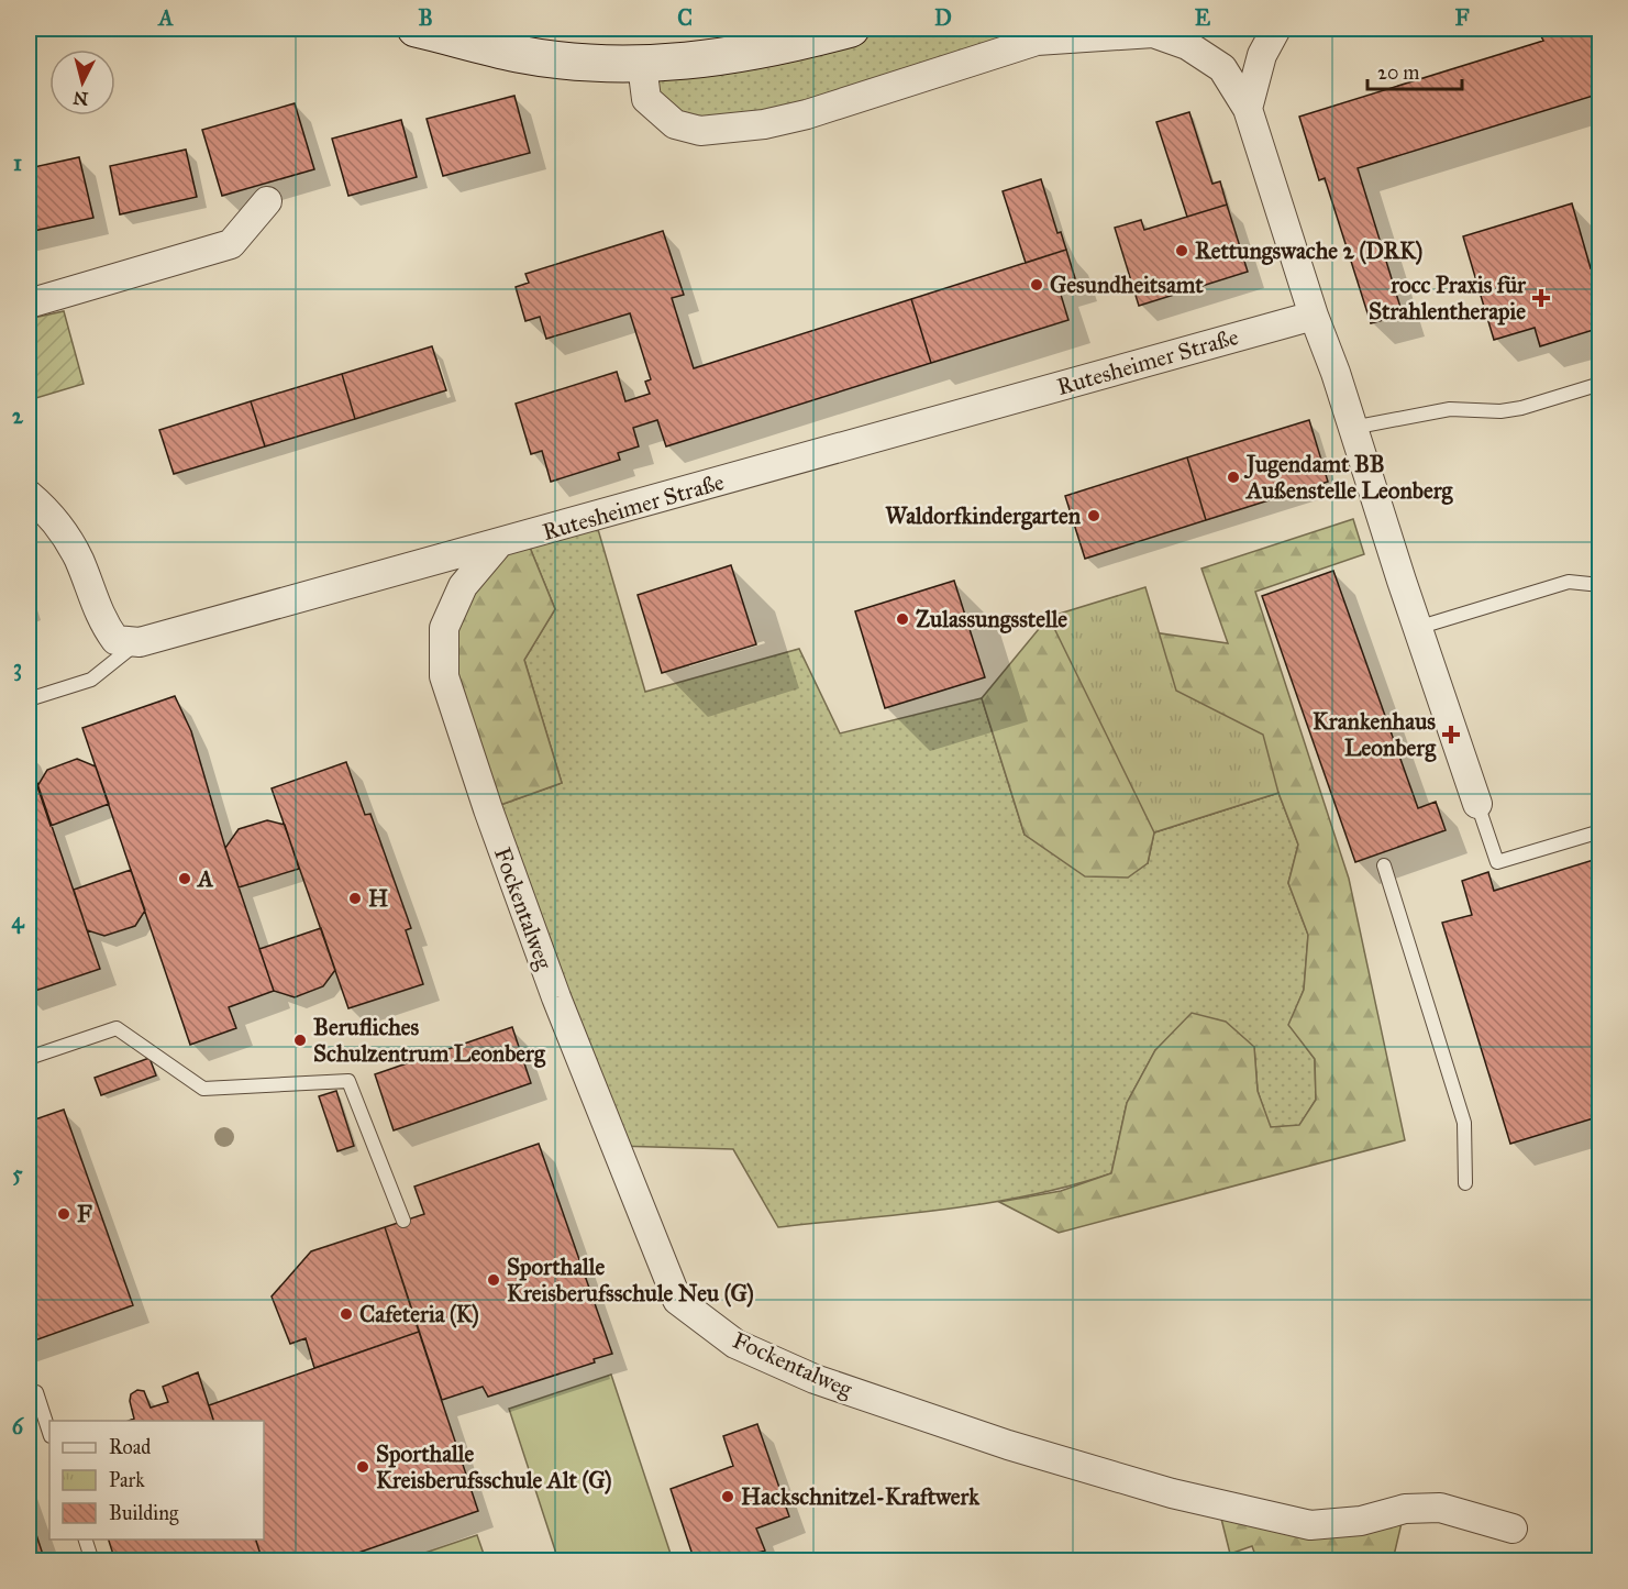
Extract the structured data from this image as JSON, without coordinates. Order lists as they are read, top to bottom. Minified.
{"streets":{"street":["Rutesheimer Straße","Fockentalweg"]},"crossings":[["Rutesheimer Straße","Fockentalweg"]],"places":{"other":["Rettungswache 2 (DRK)","Gesundheitsamt","Jugendamt BB Außenstelle Leonberg","Waldorfkindergarten","Zulassungsstelle","A","H","Berufliches Schulzentrum Leonberg","F","Sporthalle Kreisberufsschule Neu (G)","Cafeteria (K)","Sporthalle Kreisberufsschule Alt (G)","Hackschnitzel-Kraftwerk"],"health":["rocc Praxis für Strahlentherapie","Krankenhaus Leonberg"]},"legend":["Road","Park","Building"],"scale_bar":"20 m","north":"bottom","grid":{"columns":["A","B","C","D","E","F"],"rows":["1","2","3","4","5","6"]}}
